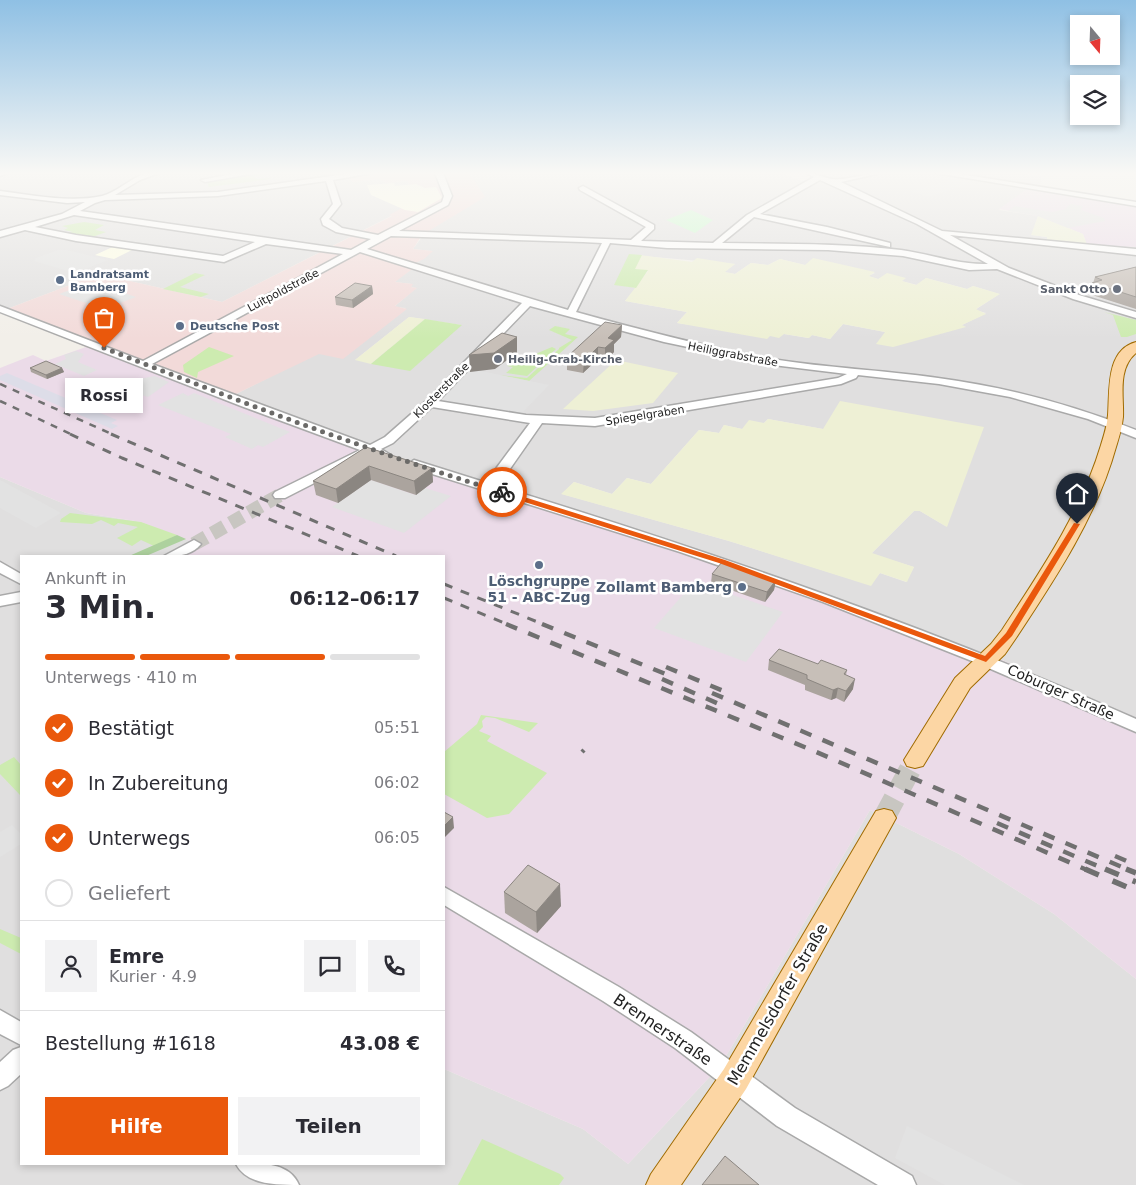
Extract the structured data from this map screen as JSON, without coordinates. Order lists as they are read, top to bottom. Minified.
{"streets":{"main road":["Memmelsdorfer Straße"],"street":["Luitpoldstraße","Heiliggrabstraße","Klosterstraße","Spiegelgraben","Coburger Straße","Brennerstraße"]},"crossings":[["Luitpoldstraße","Heiliggrabstraße"],["Luitpoldstraße","Coburger Straße"],["Heiliggrabstraße","Klosterstraße"],["Heiliggrabstraße","Spiegelgraben"],["Klosterstraße","Spiegelgraben"],["Klosterstraße","Coburger Straße"],["Memmelsdorfer Straße","Brennerstraße"]],"places":["Landratsamt Bamberg","Sankt Otto","Deutsche Post","Rossi","Heilig-Grab-Kirche","Löschgruppe 51 - ABC-Zug","Zollamt Bamberg"],"north":"bottom","page":{"bubble":"Rossi","heading":["3 Min.","Ankunft in","06:12–06:17"],"panel":["Emre","Kurier · 4.9","Bestellung #1618","43.08 €"],"bar":"Unterwegs · 410 m","list":[["Bestätigt","05:51"],["In Zubereitung","06:02"],["Unterwegs","06:05"],"Geliefert"],"buttons":["Hilfe","Teilen"]}}
